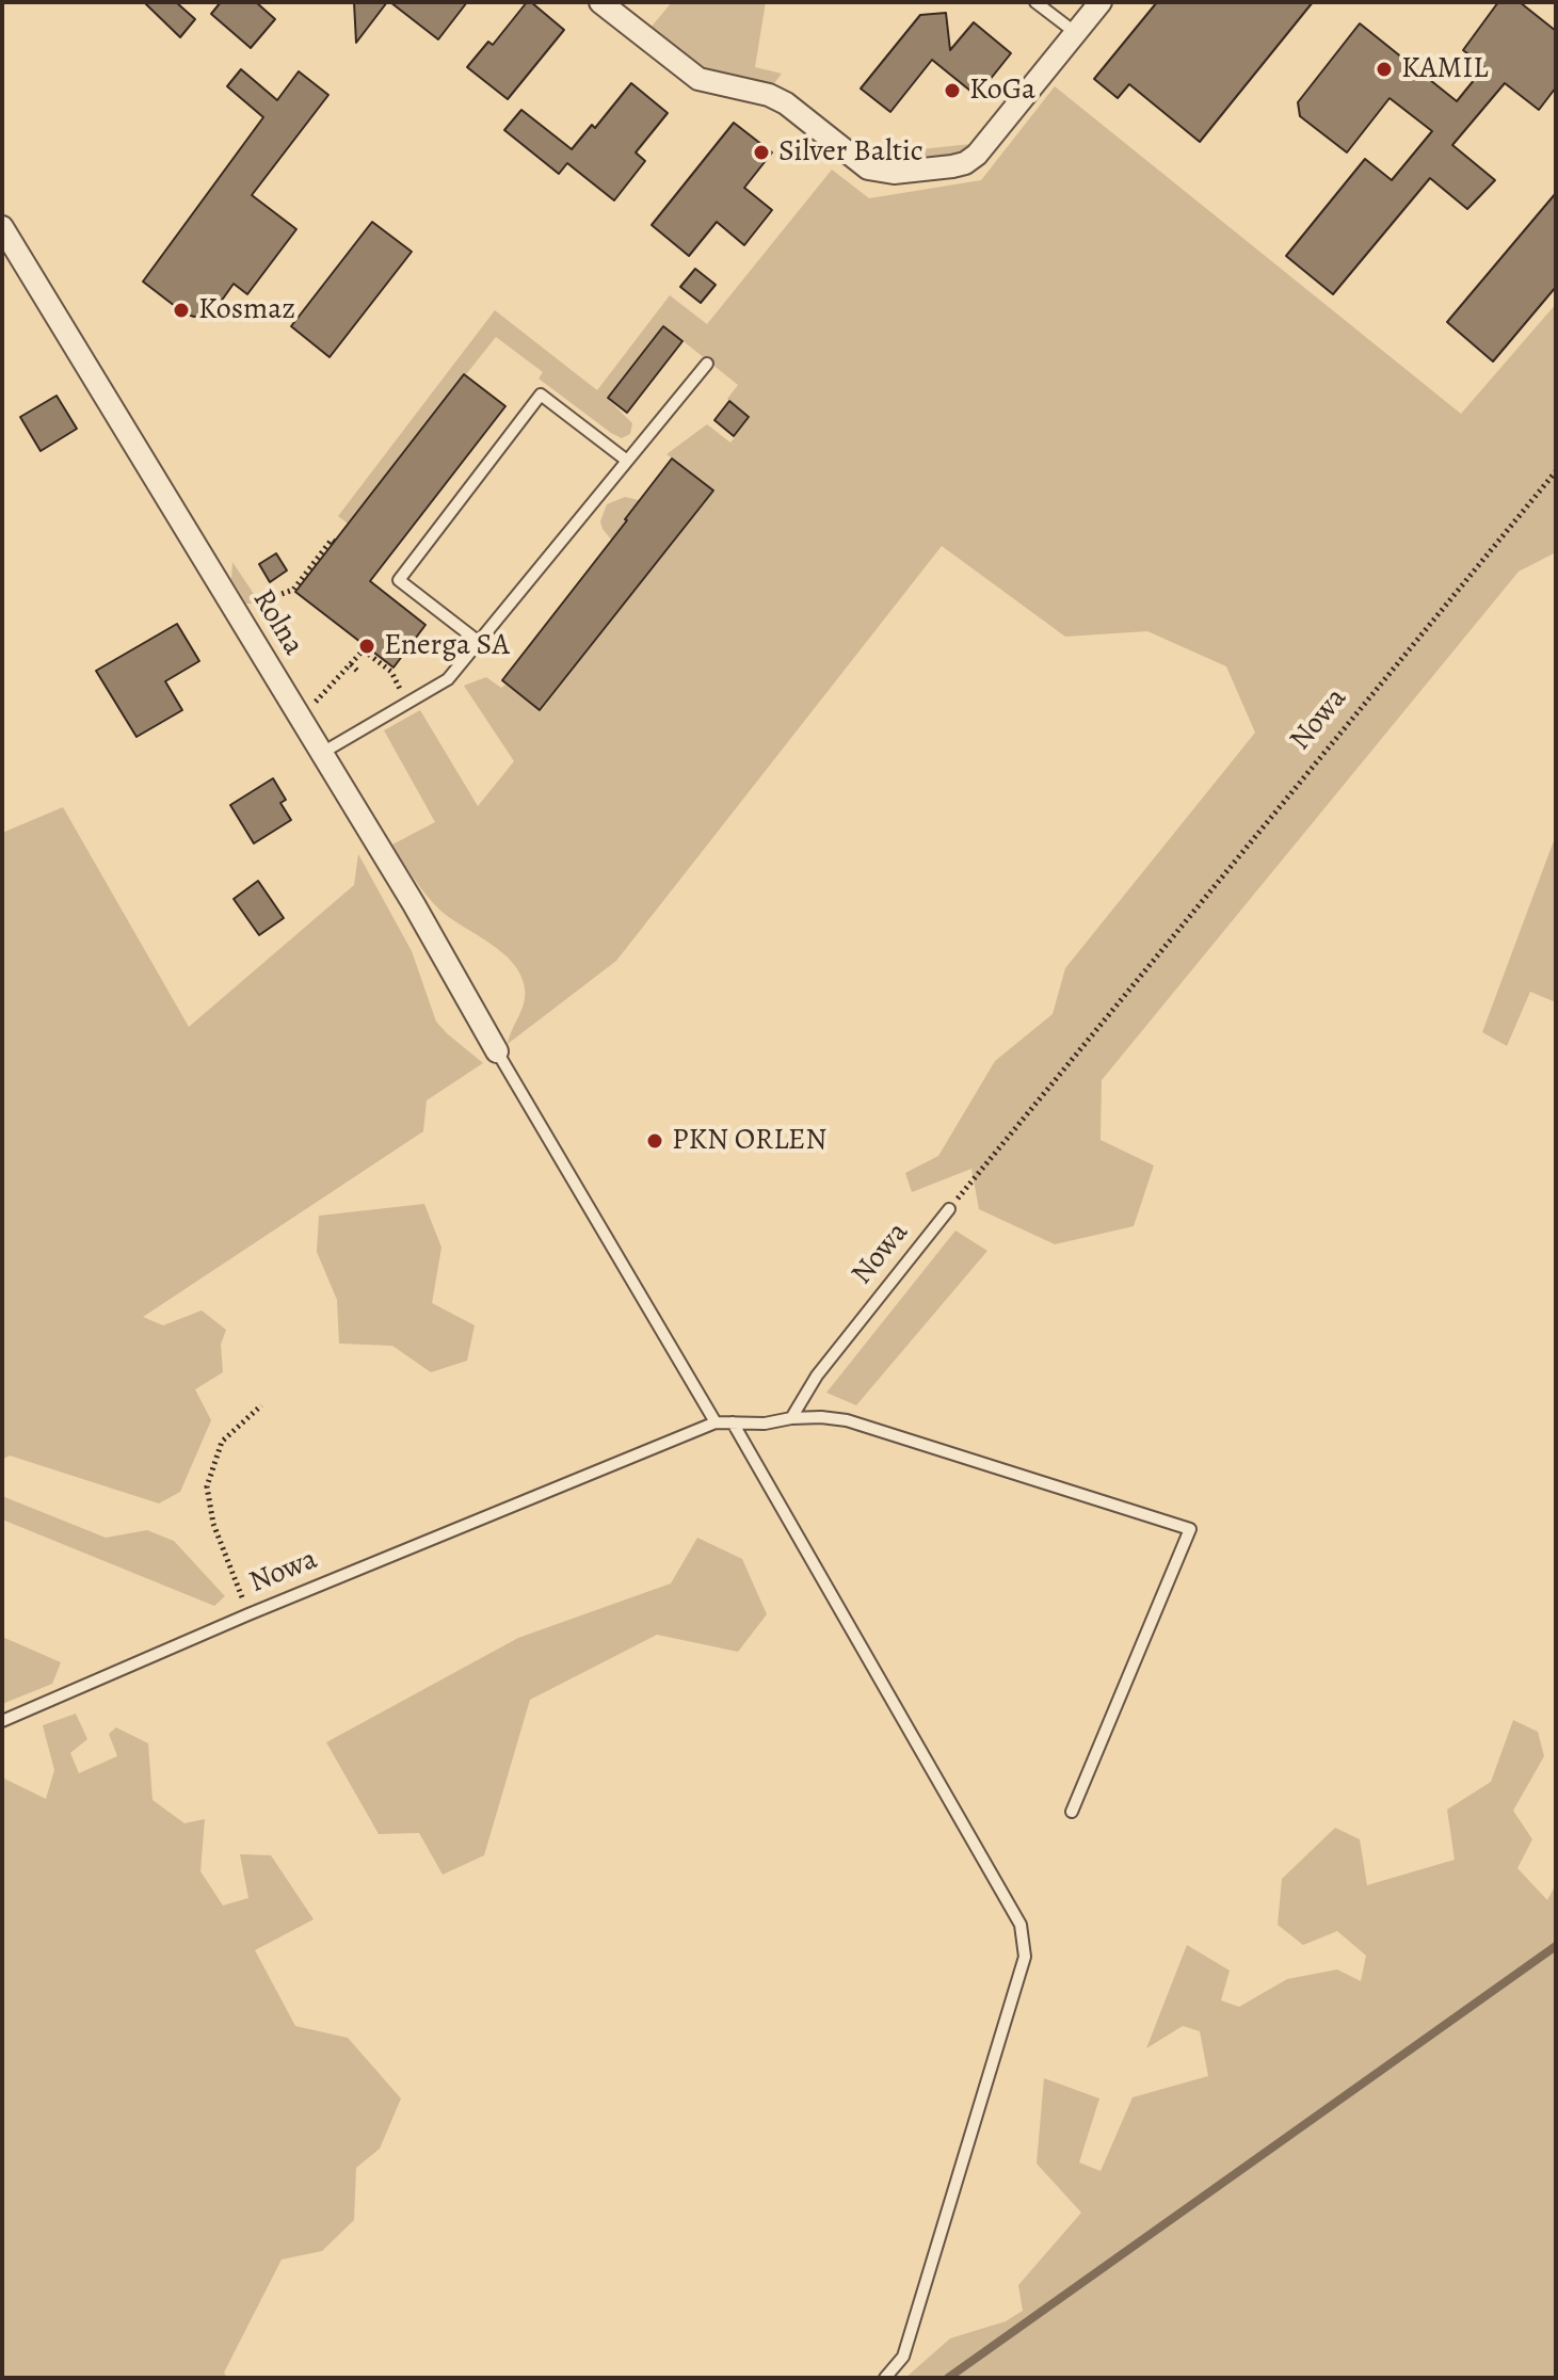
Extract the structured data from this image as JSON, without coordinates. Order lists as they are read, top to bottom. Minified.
{"streets":{"street":["Rolna"],"lane":["Nowa"]},"places":["KAMIL","KoGa","Silver Baltic","Kosmaz","Energa SA","PKN ORLEN"]}
